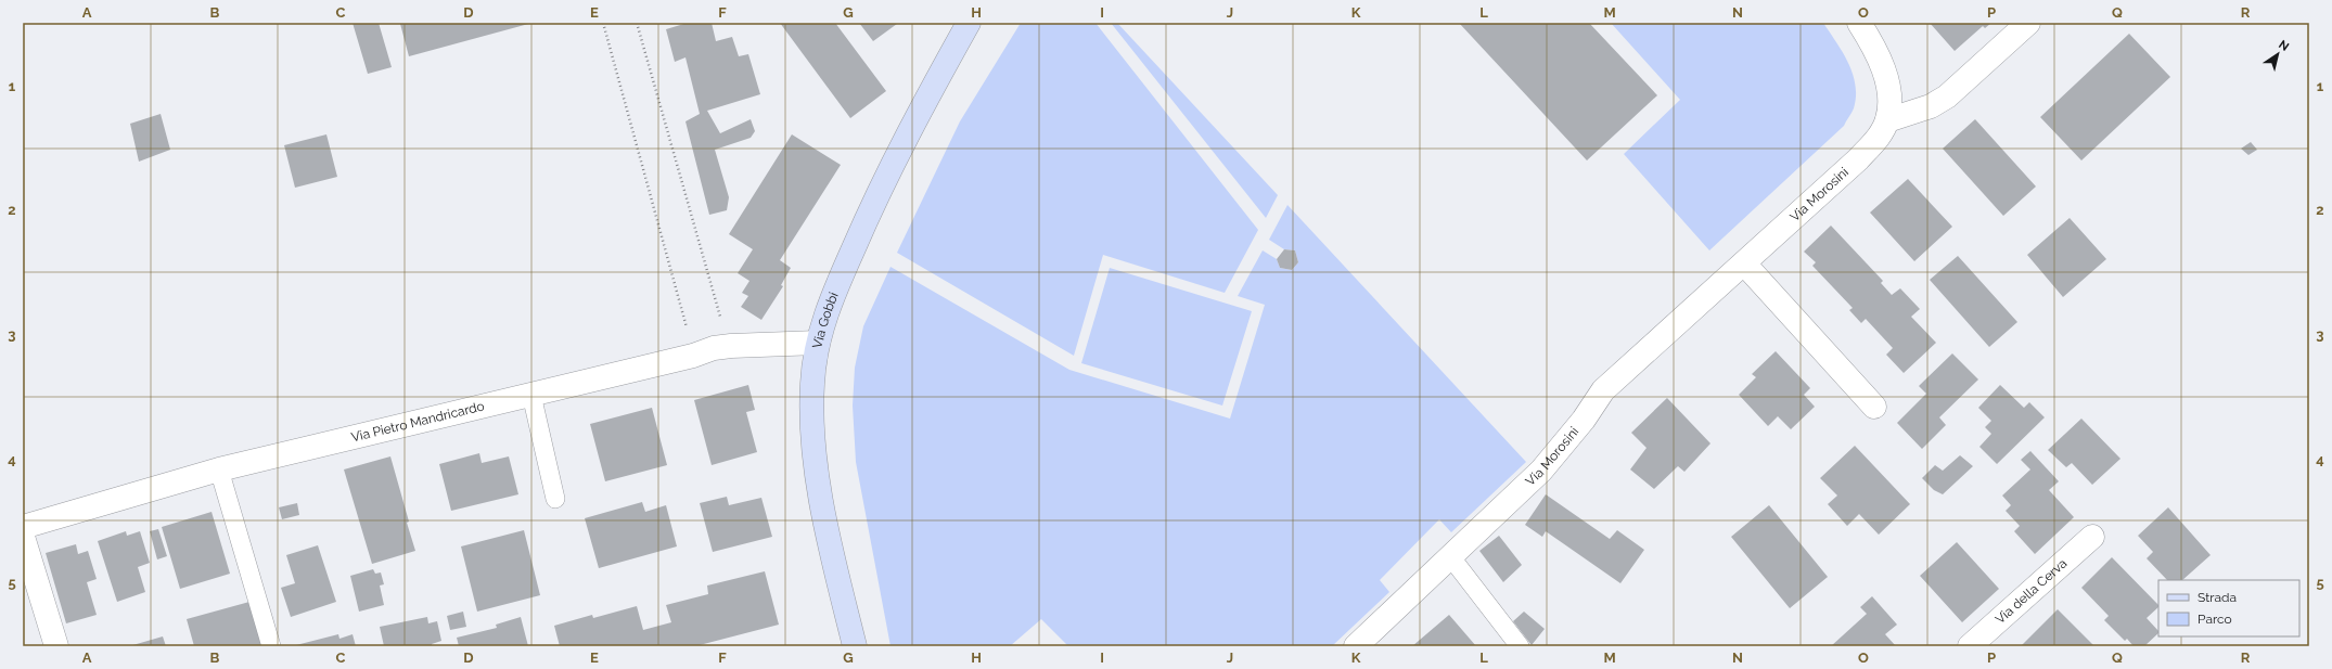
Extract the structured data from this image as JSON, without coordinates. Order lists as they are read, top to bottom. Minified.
{"streets":{"street":["Via Morosini","Via Gobbi","Via Pietro Mandricardo","Via della Cerva"]},"crossings":[["Via Gobbi","Via Pietro Mandricardo"]],"legend":["Strada","Parco"],"north":"top right","grid":{"columns":["A","B","C","D","E","F","G","H","I","J","K","L","M","N","O","P","Q","R"],"rows":["1","2","3","4","5"]}}
